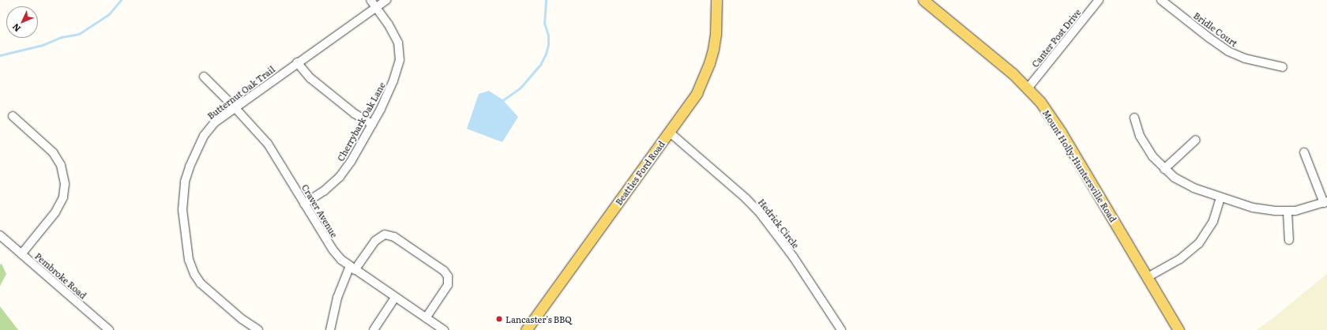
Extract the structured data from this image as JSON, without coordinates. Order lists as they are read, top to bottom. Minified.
{"streets":{"main road":["Mount Holly-Huntersville Road","Beatties Ford Road"],"street":["Bridle Court","Canter Post Drive","Butternut Oak Trail","Cherrybark Oak Lane","Craver Avenue","Hedrick Circle","Pembroke Road"]},"crossings":[["Canter Post Drive","Mount Holly-Huntersville Road"],["Butternut Oak Trail","Cherrybark Oak Lane"],["Butternut Oak Trail","Craver Avenue"],["Cherrybark Oak Lane","Craver Avenue"],["Beatties Ford Road","Hedrick Circle"]],"places":["Lancaster's BBQ"],"north":"bottom left"}
